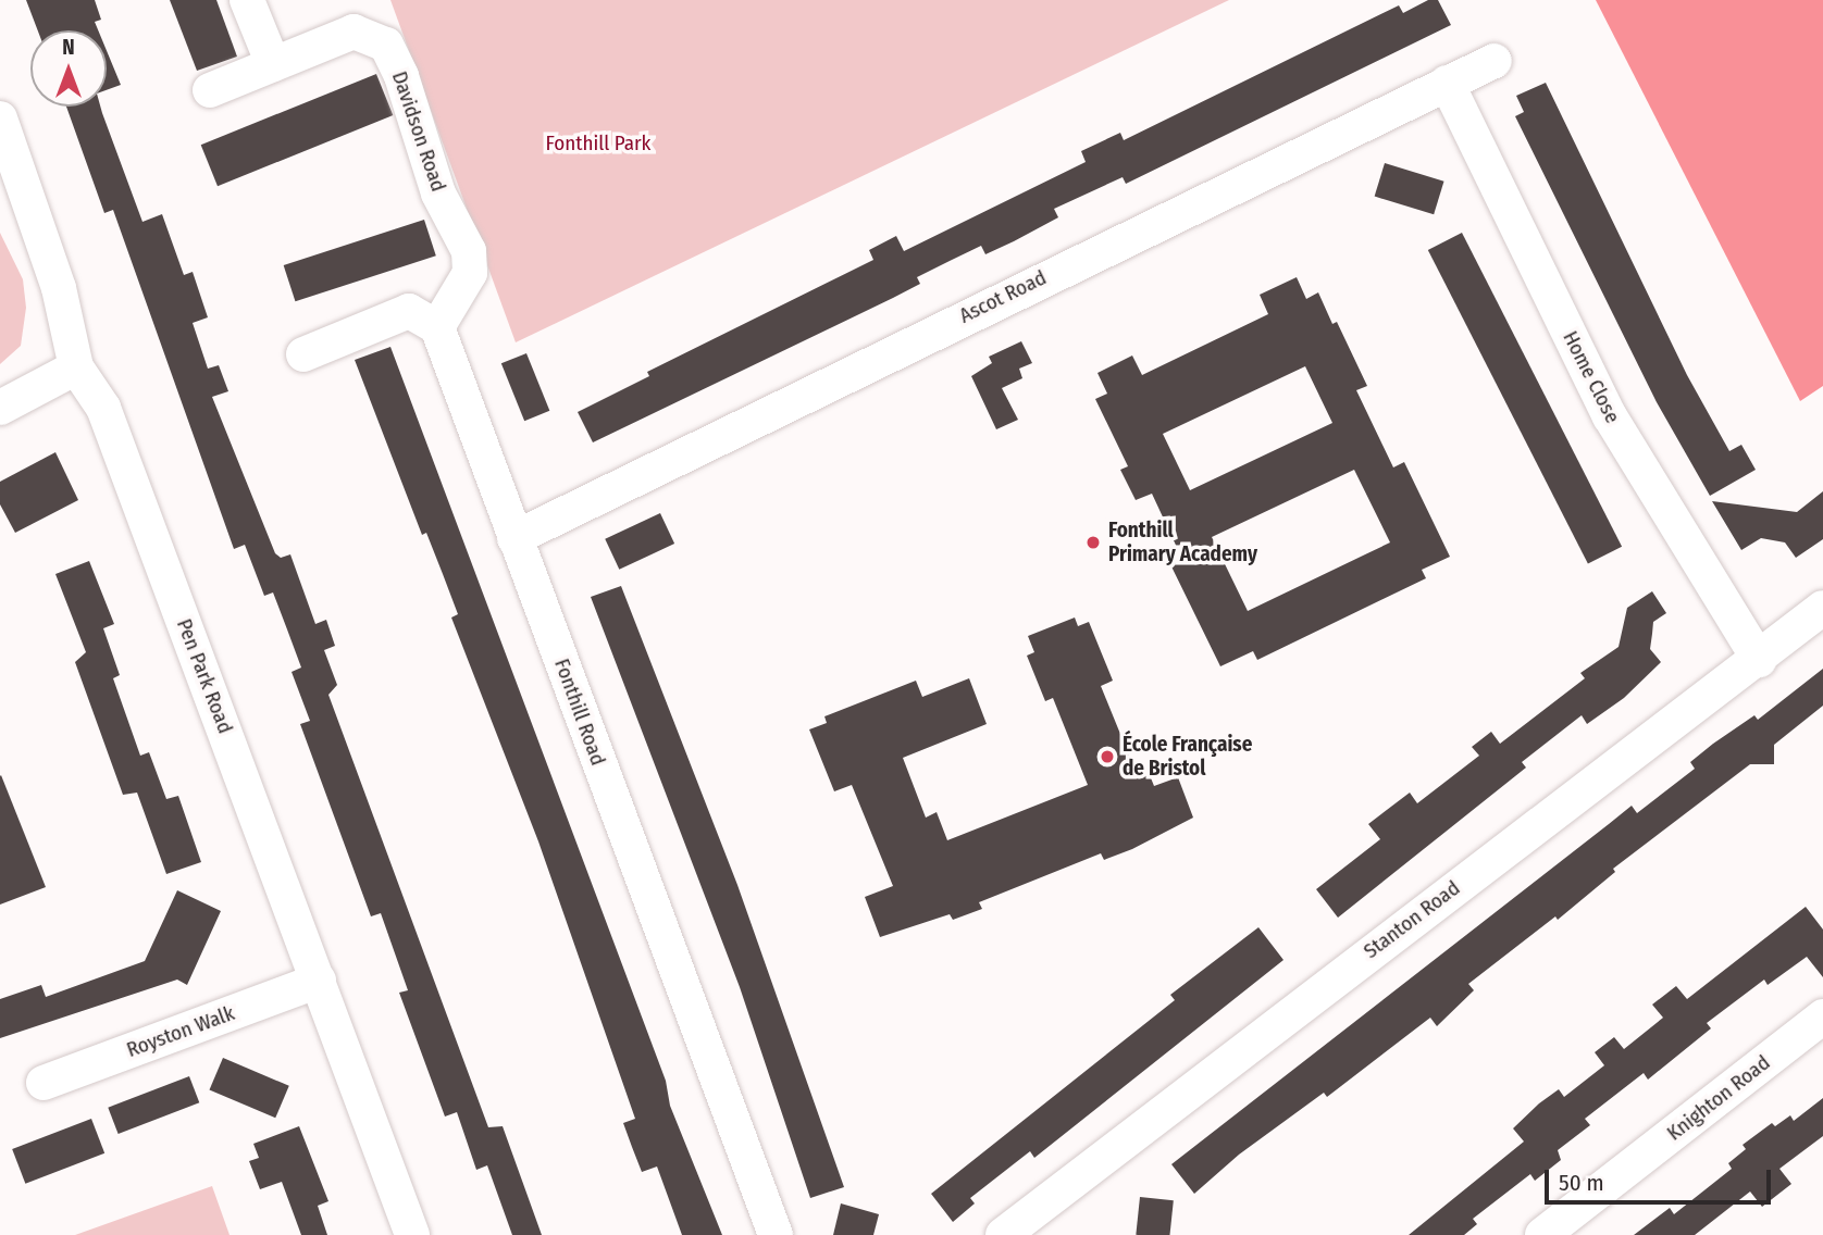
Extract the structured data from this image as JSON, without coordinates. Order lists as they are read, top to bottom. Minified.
{"streets":{"street":["Davidson Road","Ascot Road","Home Close","Pen Park Road","Fonthill Road","Stanton Road","Royston Walk","Knighton Road"]},"crossings":[["Davidson Road","Fonthill Road"],["Ascot Road","Home Close"],["Ascot Road","Fonthill Road"],["Home Close","Stanton Road"],["Pen Park Road","Royston Walk"]],"parks":["Fonthill Park"],"places":["Fonthill Primary Academy","École Française de Bristol"],"scale_bar":"50 m","north":"top"}
